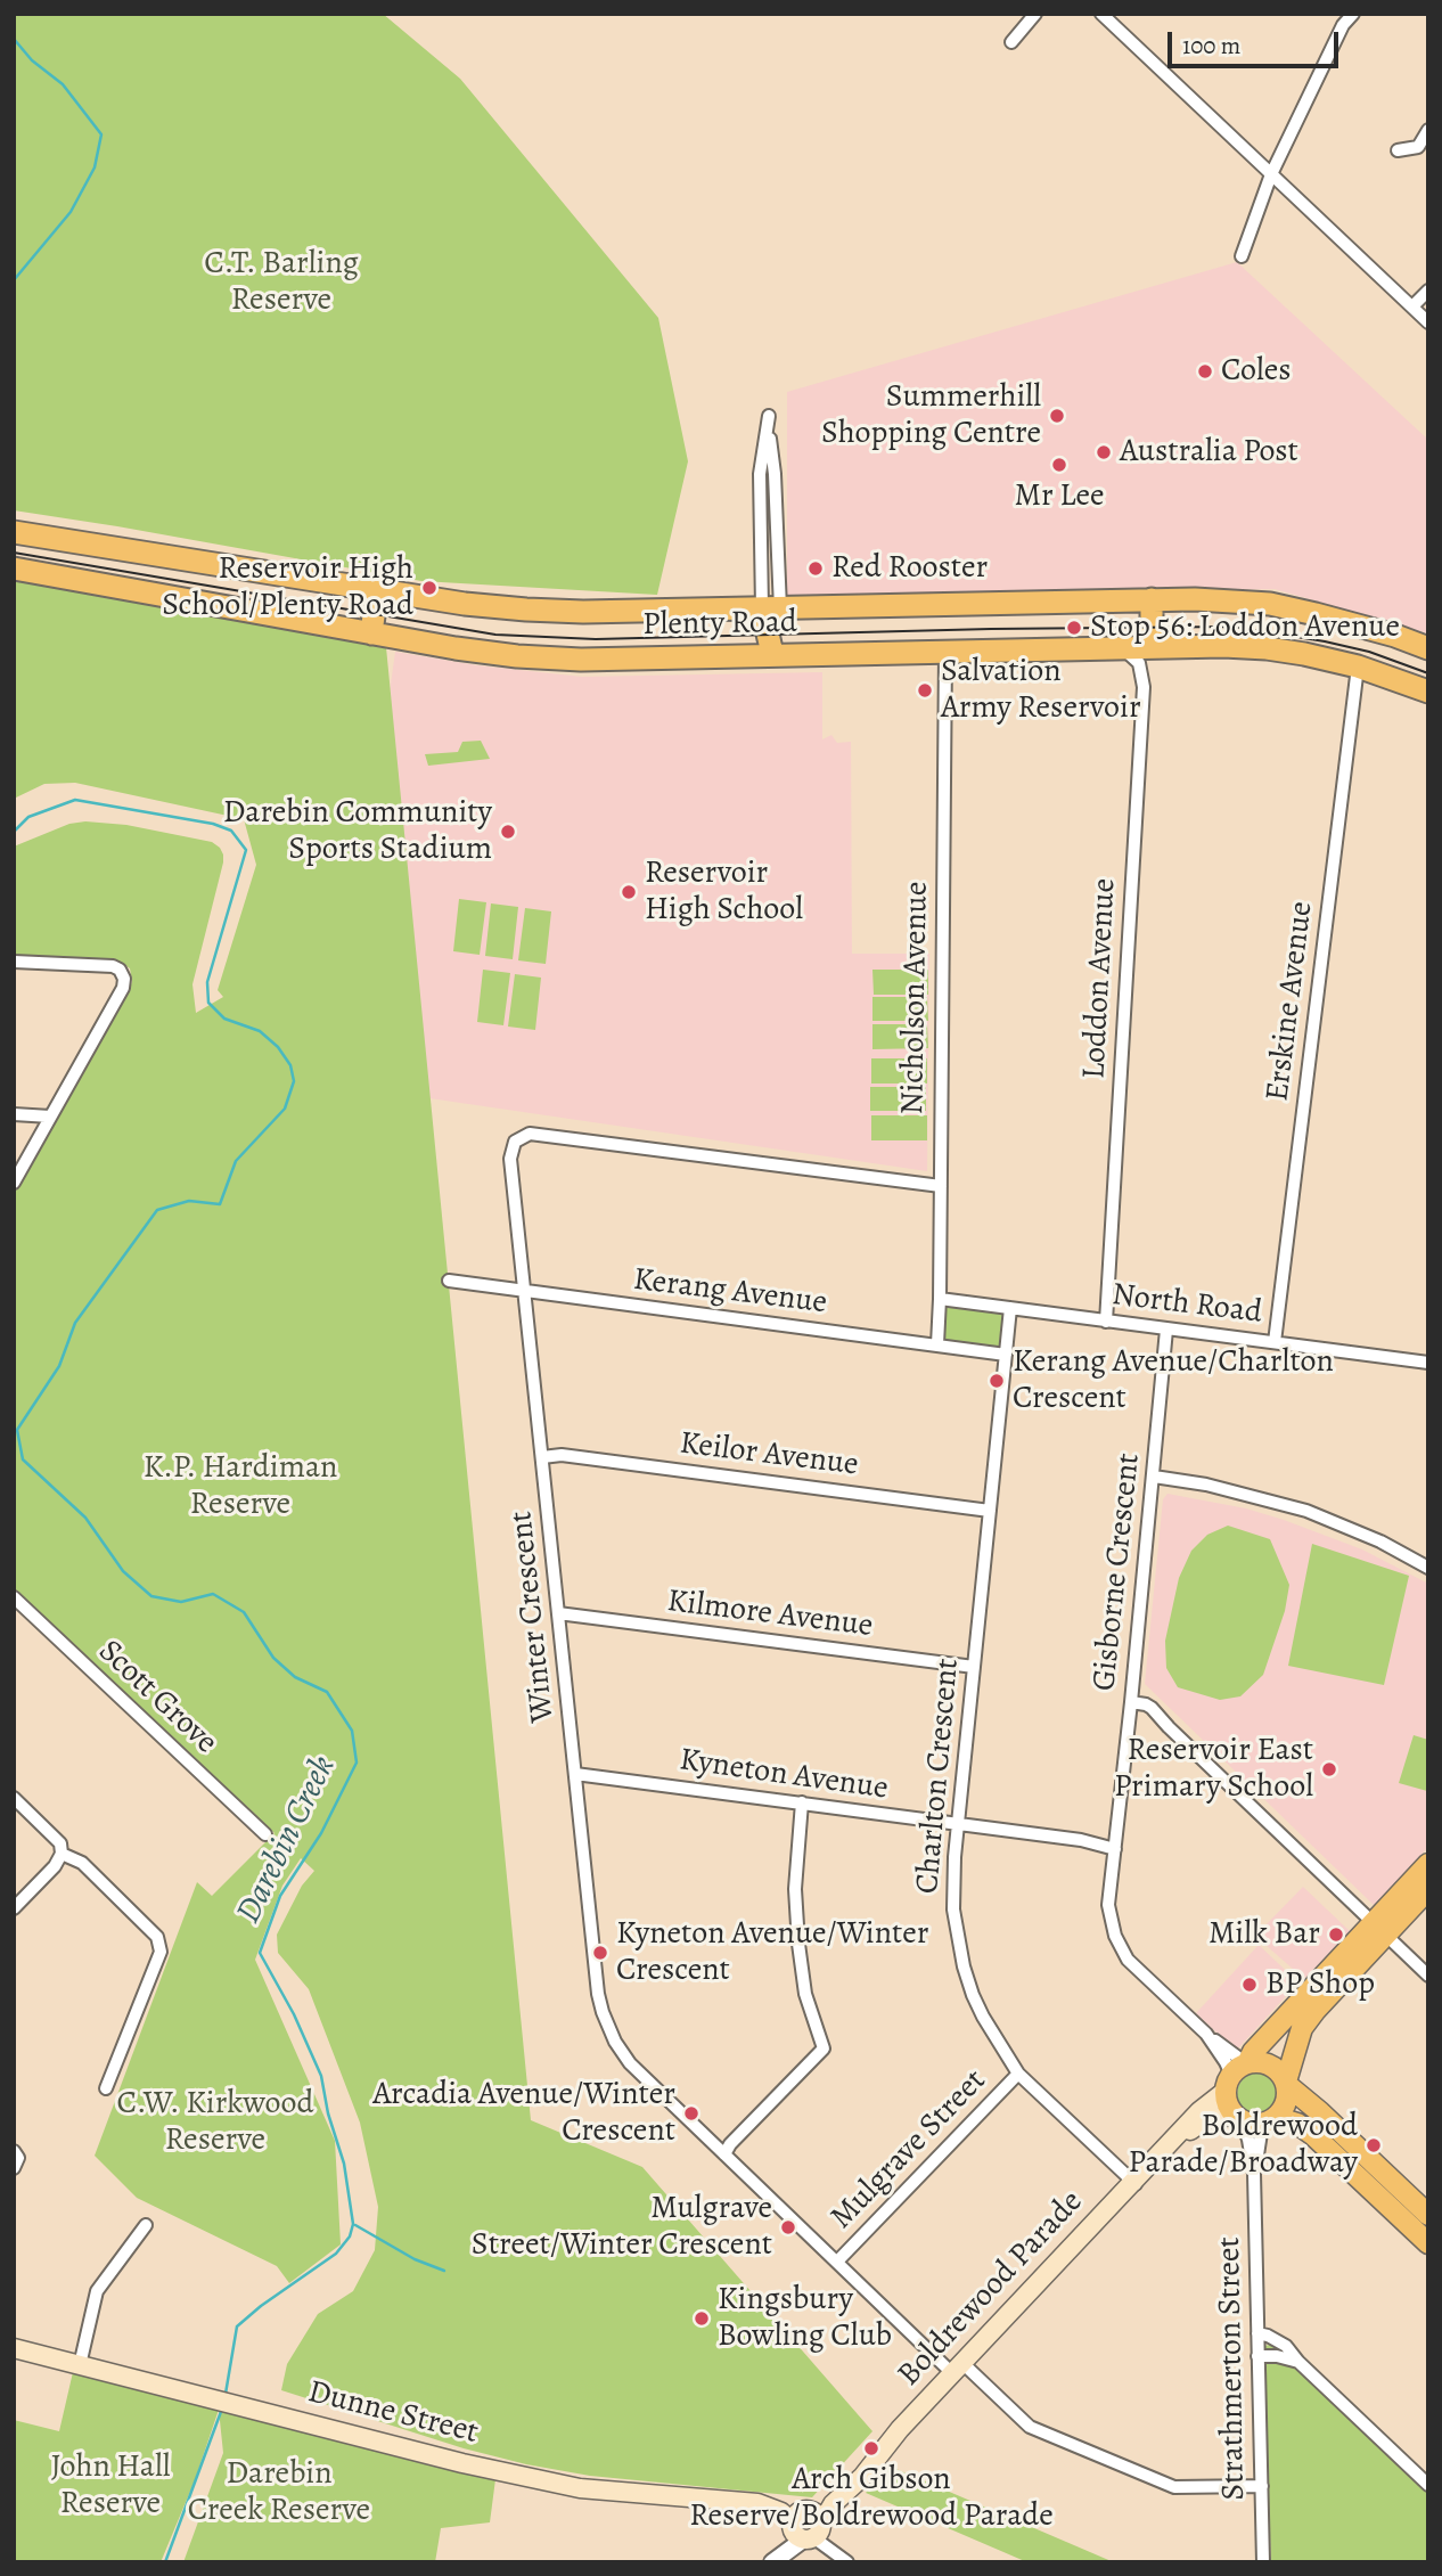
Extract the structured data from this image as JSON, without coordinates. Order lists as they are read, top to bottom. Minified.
{"streets":{"highway":["Plenty Road"],"main road":["Boldrewood Parade","Dunne Street"],"street":["Loddon Avenue","Nicholson Avenue","Erskine Avenue","Kerang Avenue","North Road","Keilor Avenue","Gisborne Crescent","Kilmore Avenue","Winter Crescent","Scott Grove","Kyneton Avenue","Charlton Crescent","Mulgrave Street","Strathmerton Street"]},"crossings":[["Plenty Road","Loddon Avenue"],["Plenty Road","Nicholson Avenue"],["Plenty Road","Erskine Avenue"],["Loddon Avenue","North Road"],["Nicholson Avenue","Kerang Avenue"],["Nicholson Avenue","North Road"],["Nicholson Avenue","Winter Crescent"],["Erskine Avenue","North Road"],["Kerang Avenue","Winter Crescent"],["Kerang Avenue","Charlton Crescent"],["North Road","Gisborne Crescent"],["North Road","Charlton Crescent"],["Keilor Avenue","Winter Crescent"],["Keilor Avenue","Charlton Crescent"],["Gisborne Crescent","Kyneton Avenue"],["Gisborne Crescent","Boldrewood Parade"],["Gisborne Crescent","Strathmerton Street"],["Kilmore Avenue","Winter Crescent"],["Kilmore Avenue","Charlton Crescent"],["Winter Crescent","Kyneton Avenue"],["Winter Crescent","Mulgrave Street"],["Winter Crescent","Boldrewood Parade"],["Winter Crescent","Strathmerton Street"],["Kyneton Avenue","Charlton Crescent"],["Charlton Crescent","Mulgrave Street"],["Charlton Crescent","Boldrewood Parade"],["Boldrewood Parade","Strathmerton Street"],["Boldrewood Parade","Dunne Street"]],"water":["Darebin Creek"],"parks":["C.T. Barling Reserve","K.P. Hardiman Reserve","C.W. Kirkwood Reserve","John Hall Reserve","Darebin Creek Reserve"],"places":["Coles","Summerhill Shopping Centre","Australia Post","Mr Lee","Red Rooster","Reservoir High School/Plenty Road","Stop 56: Loddon Avenue","Salvation Army Reservoir","Darebin Community Sports Stadium","Reservoir High School","Kerang Avenue/Charlton Crescent","Reservoir East Primary School","Milk Bar","Kyneton Avenue/Winter Crescent","BP Shop","Arcadia Avenue/Winter Crescent","Boldrewood Parade/Broadway","Mulgrave Street/Winter Crescent","Kingsbury Bowling Club","Arch Gibson Reserve/Boldrewood Parade"],"scale_bar":"100 m"}
